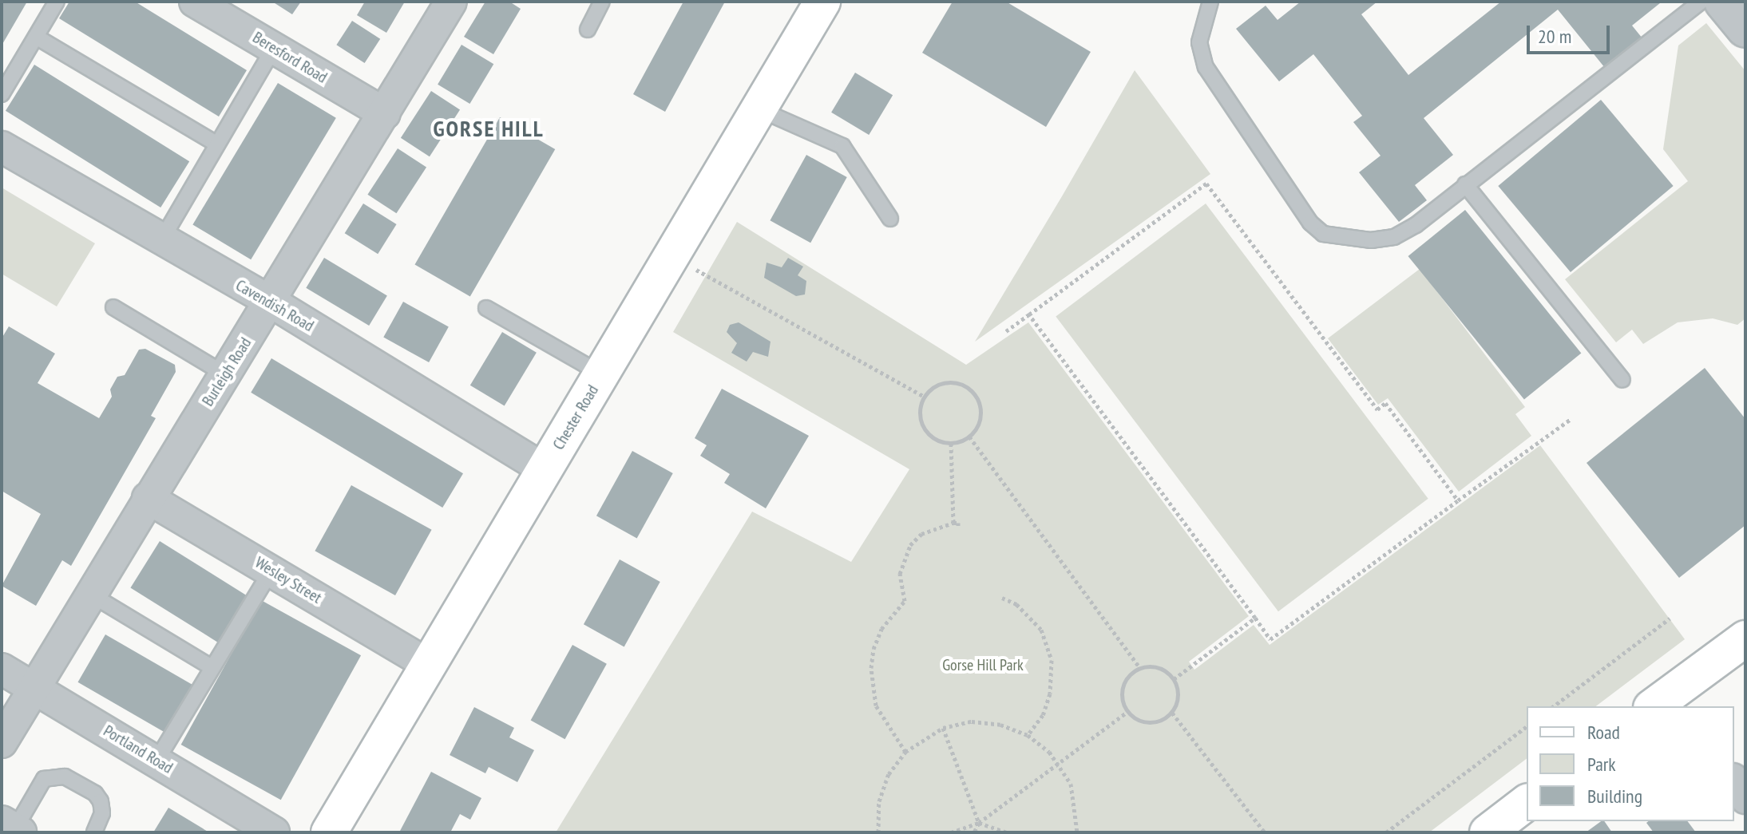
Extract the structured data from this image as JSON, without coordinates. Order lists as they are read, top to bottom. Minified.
{"streets":{"main road":["Chester Road"],"street":["Beresford Road","Cavendish Road","Burleigh Road","Wesley Street","Portland Road"]},"crossings":[["Beresford Road","Burleigh Road"],["Cavendish Road","Burleigh Road"],["Cavendish Road","Chester Road"],["Burleigh Road","Wesley Street"],["Burleigh Road","Portland Road"],["Chester Road","Wesley Street"]],"districts":["GORSE HILL"],"parks":["Gorse Hill Park"],"legend":["Road","Park","Building"],"scale_bar":"20 m"}
